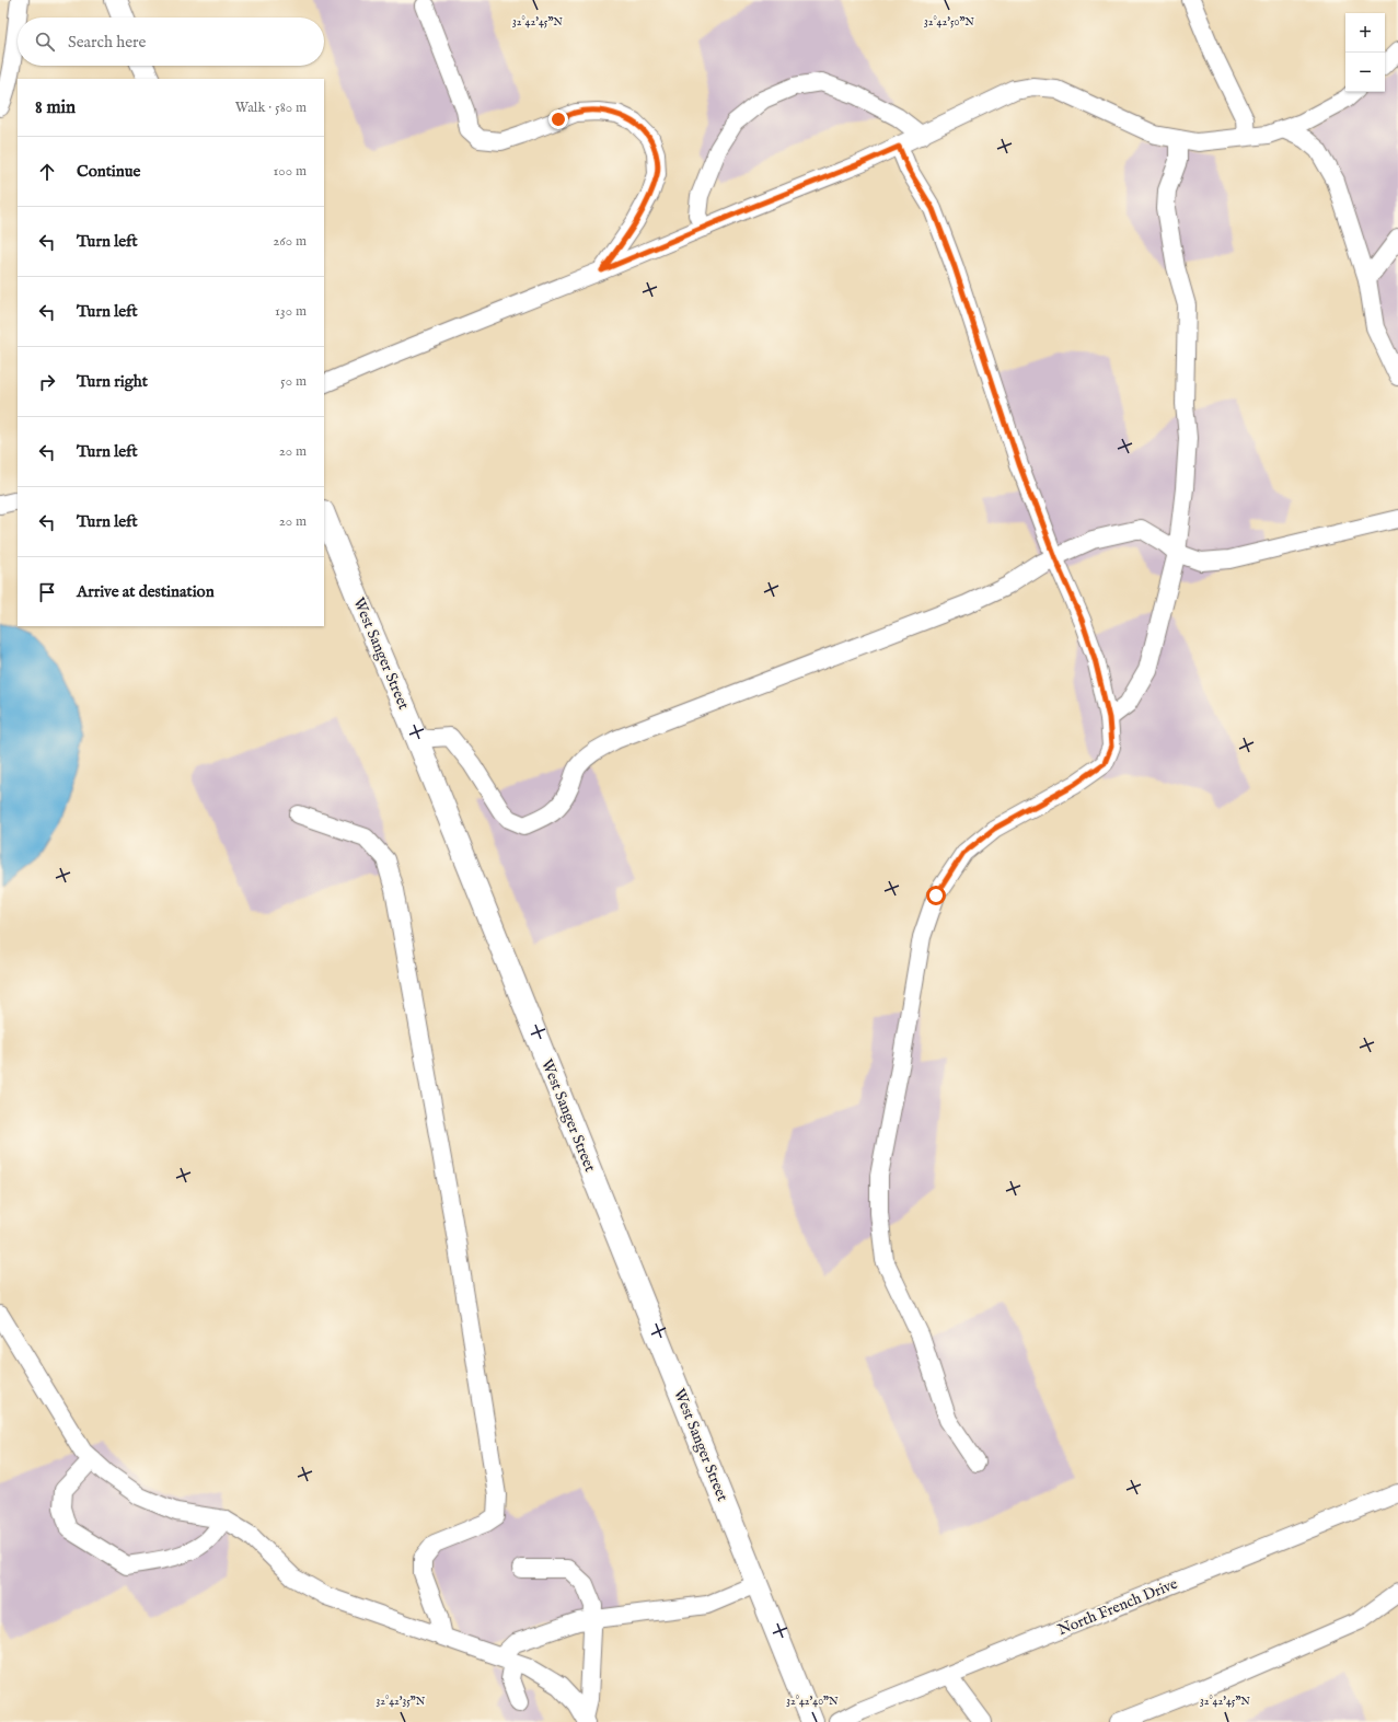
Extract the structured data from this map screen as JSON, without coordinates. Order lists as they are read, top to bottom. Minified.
{"streets":{"main road":["West Sanger Street"],"street":["North French Drive"]},"page":{"map_buttons":["+","−"],"search":"Search here","heading":["8 min","Walk · 580 m"],"list":[["Continue","100 m"],["Turn left","260 m"],["Turn left","130 m"],["Turn right","50 m"],["Turn left","20 m"],["Turn left","20 m"],"Arrive at destination"]},"coordinates":["32°42'45\"N","32°42'50\"N","32°42'35\"N","32°42'40\"N"]}
